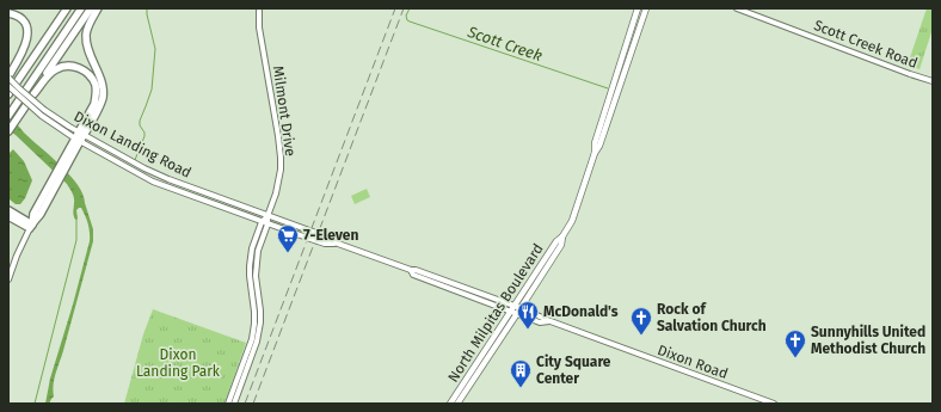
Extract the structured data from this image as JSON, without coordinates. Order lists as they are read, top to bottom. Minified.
{"streets":{"main road":["Scott Creek Road","Milmont Drive","Dixon Landing Road","North Milpitas Boulevard","Dixon Road"]},"crossings":[["Milmont Drive","Dixon Landing Road"],["Dixon Landing Road","North Milpitas Boulevard"],["Dixon Landing Road","Dixon Road"],["North Milpitas Boulevard","Dixon Road"]],"water":["Scott Creek"],"parks":["Dixon Landing Park"],"places":{"supermarket":["7-Eleven"],"restaurant":["McDonald's"],"church":["Rock of Salvation Church","Sunnyhills United Methodist Church"],"building":["City Square Center"]}}
